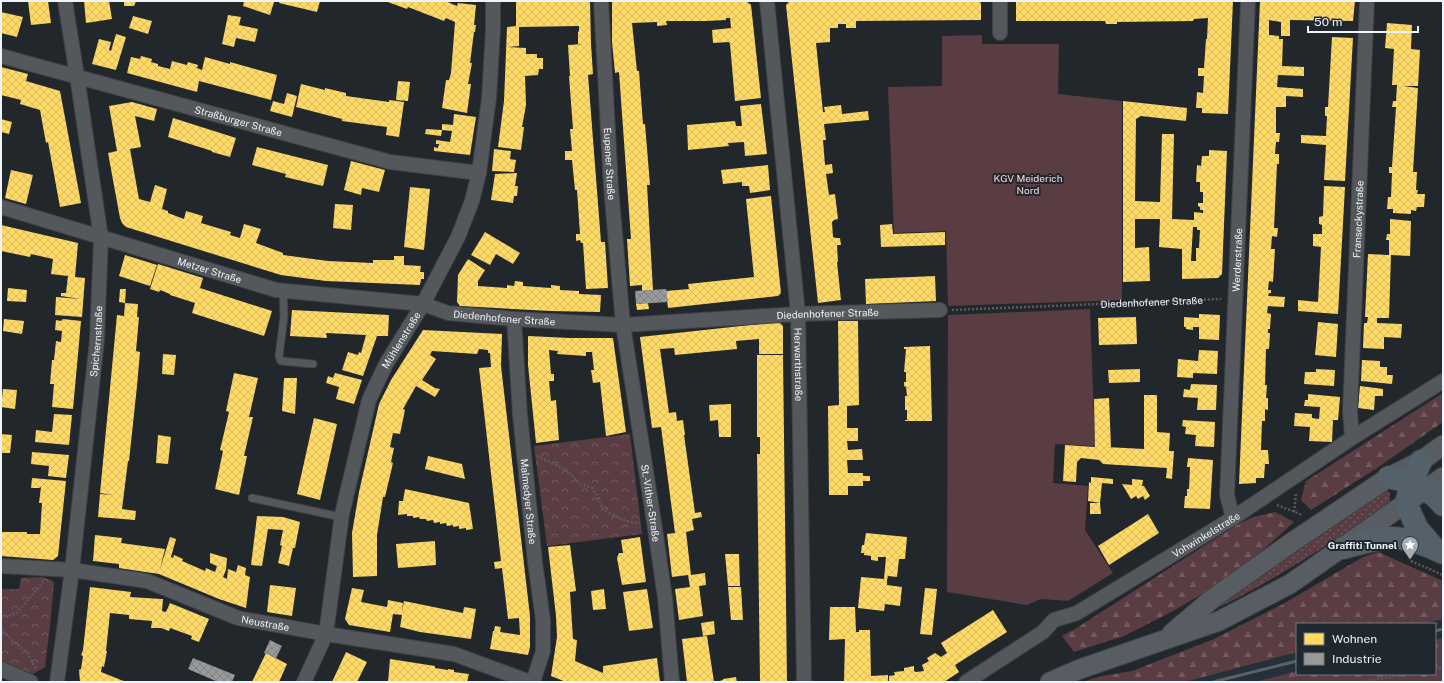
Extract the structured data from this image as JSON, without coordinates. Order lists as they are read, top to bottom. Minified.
{"streets":{"street":["Straßburger Straße","Eupener Straße","Franseckystraße","Werderstraße","Metzer Straße","Diedenhofener Straße","Spichernstraße","Mühlenstraße","Herwarthstraße","Malmedyer Straße","St.-Vither-Straße","Vohwinkelstraße","Neustraße"]},"crossings":[["Straßburger Straße","Spichernstraße"],["Straßburger Straße","Mühlenstraße"],["Eupener Straße","Diedenhofener Straße"],["Eupener Straße","St.-Vither-Straße"],["Franseckystraße","Vohwinkelstraße"],["Werderstraße","Diedenhofener Straße"],["Werderstraße","Vohwinkelstraße"],["Metzer Straße","Diedenhofener Straße"],["Metzer Straße","Spichernstraße"],["Metzer Straße","Mühlenstraße"],["Diedenhofener Straße","Mühlenstraße"],["Diedenhofener Straße","Herwarthstraße"],["Diedenhofener Straße","Malmedyer Straße"],["Diedenhofener Straße","St.-Vither-Straße"],["Spichernstraße","Neustraße"],["Mühlenstraße","Neustraße"],["Malmedyer Straße","Neustraße"]],"parks":["KGV Meiderich Nord"],"places":{"place":["Graffiti Tunnel"]},"legend":["Wohnen","Industrie"],"scale_bar":"50 m"}
